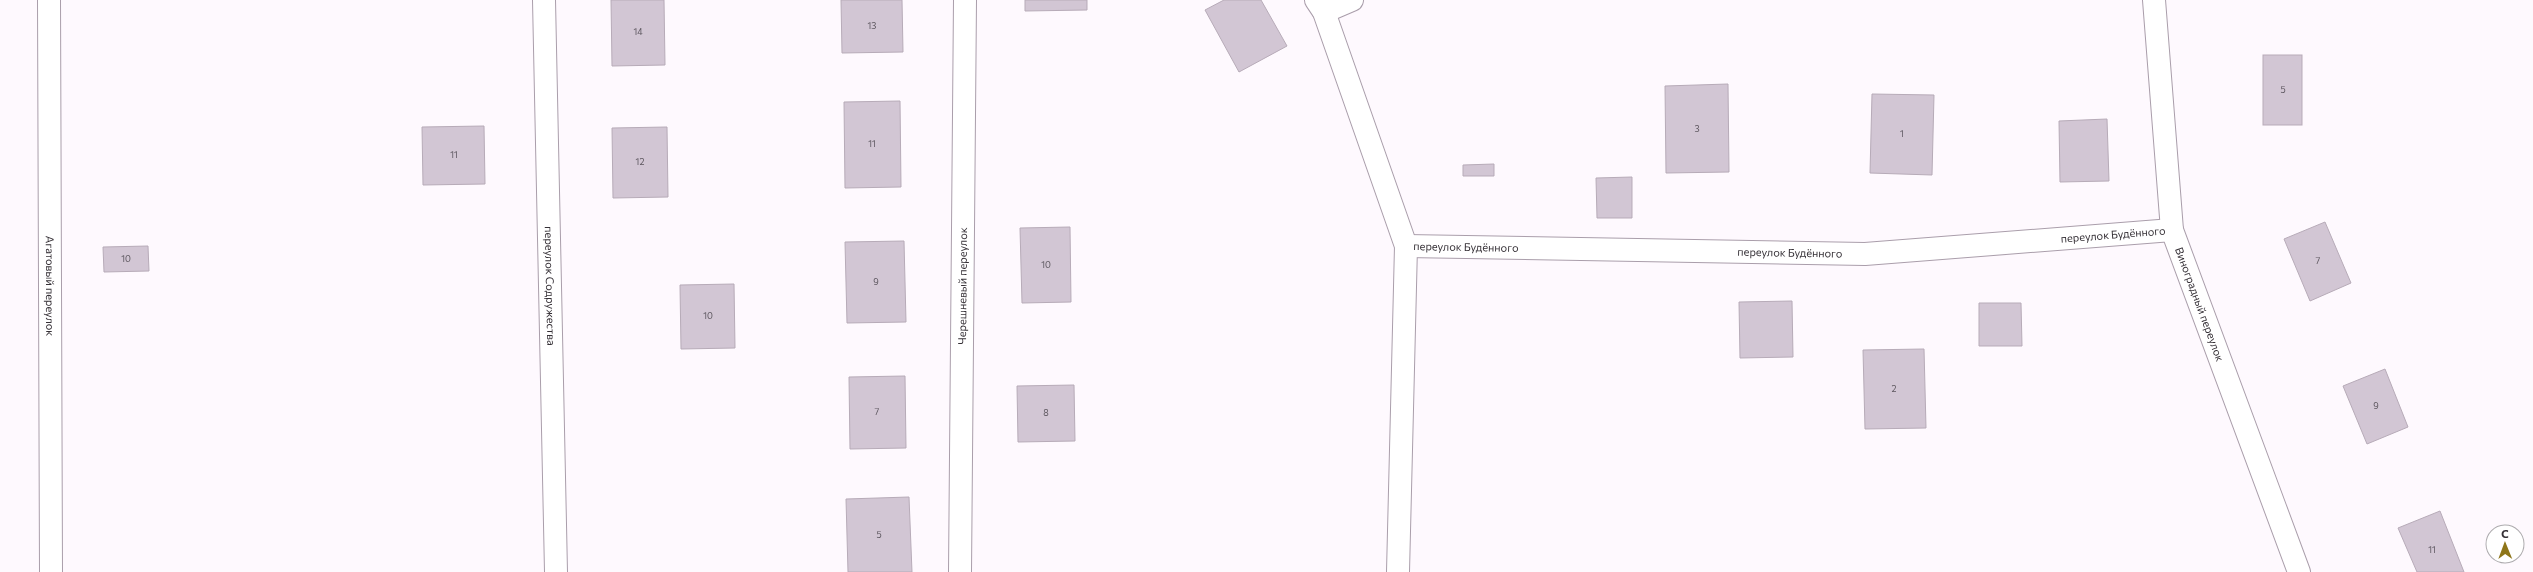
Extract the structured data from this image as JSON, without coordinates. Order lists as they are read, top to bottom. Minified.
{"streets":{"street":["переулок Будённого","Агатовый переулок","переулок Содружества","Черешневый переулок","Виноградный переулок"]},"crossings":[["переулок Будённого","Виноградный переулок"]],"house_numbers":["13","14","5","3","1","11","11","12","10","7","10","9","10","2","9","7","8","5","11"],"north":"top"}
